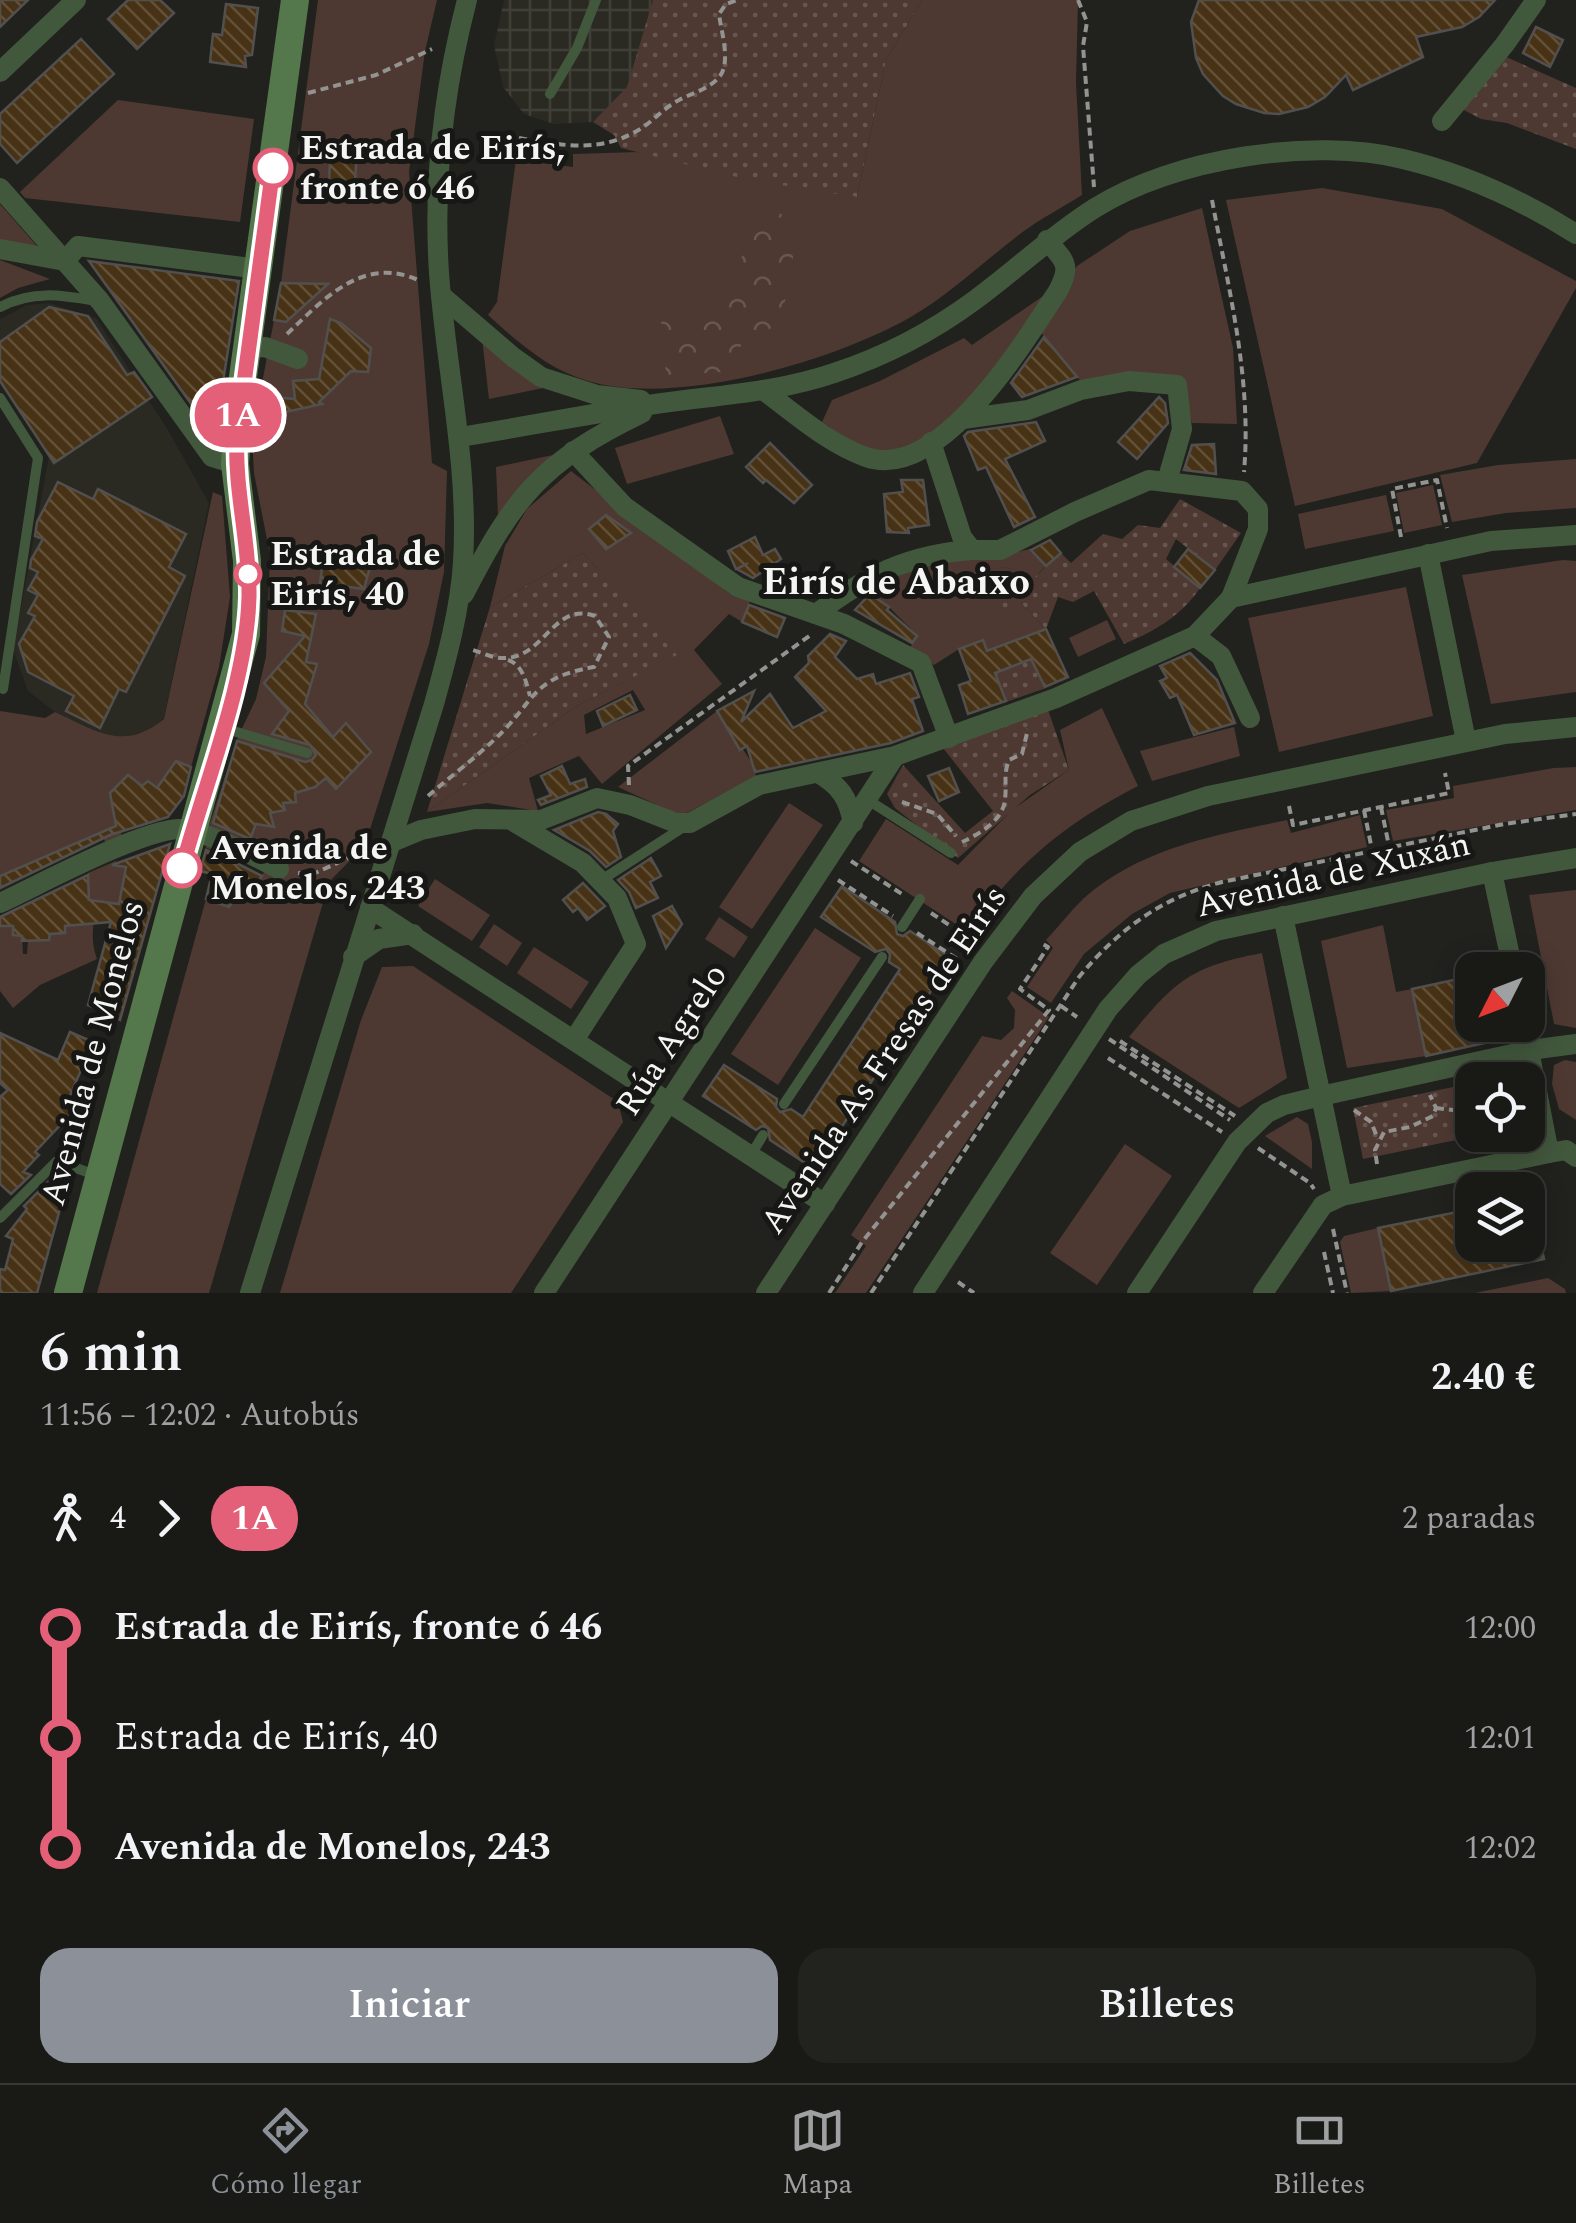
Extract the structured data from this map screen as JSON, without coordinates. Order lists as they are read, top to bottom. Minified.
{"streets":{"street":["Avenida de Xuxán","Rúa Agrelo","Avenida de Monelos","Avenida As Fresas de Eirís"]},"districts":["Eirís de Abaixo"],"places":["Estrada de Eirís, fronte ó 46","Estrada de Eirís, 40","Avenida de Monelos, 243"],"lines":["bus line 1A"],"north":"bottom left","page":{"on_map":"1A","heading":["6 min","11:56 – 12:02 · Autobús","2.40 €"],"legs":["4","1A","2 paradas"],"list":[{"name":"Estrada de Eirís, fronte ó 46","value":"12:00"},{"name":"Estrada de Eirís, 40","value":"12:01"},{"name":"Avenida de Monelos, 243","value":"12:02"}],"buttons":["Iniciar","Billetes"],"tabs":["Cómo llegar","Mapa","Billetes"]}}
